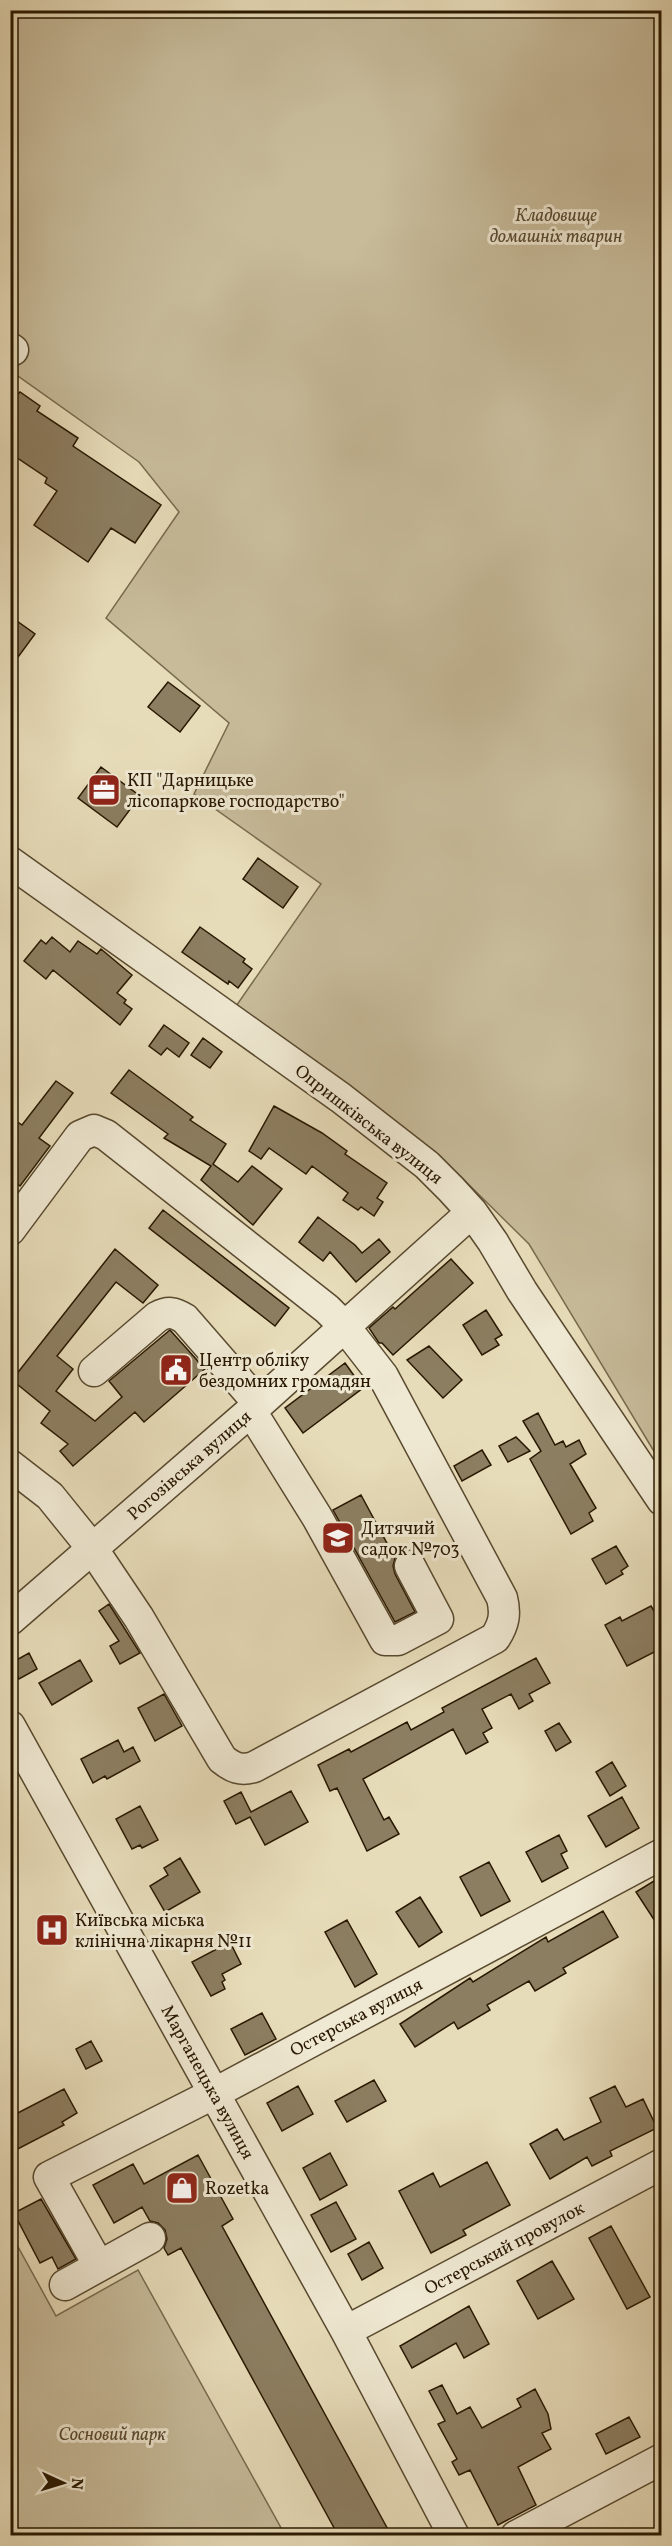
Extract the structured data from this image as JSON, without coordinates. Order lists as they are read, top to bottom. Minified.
{"streets":{"street":["Опришківська вулиця","Рогозівська вулиця","Остерська вулиця","Марганецька вулиця","Остерський провулок"]},"crossings":[["Опришківська вулиця","Рогозівська вулиця"],["Остерська вулиця","Марганецька вулиця"],["Марганецька вулиця","Остерський провулок"]],"parks":["Кладовище домашніх тварин","Сосновий парк"],"places":{"office":["КП \"Дарницьке лісопаркове господарство\""],"public building":["Центр обліку бездомних громадян"],"school or university":["Дитячий садок №703"],"hospital":["Київська міська клінічна лікарня №11"],"shop":["Rozetka"]},"north":"right"}
